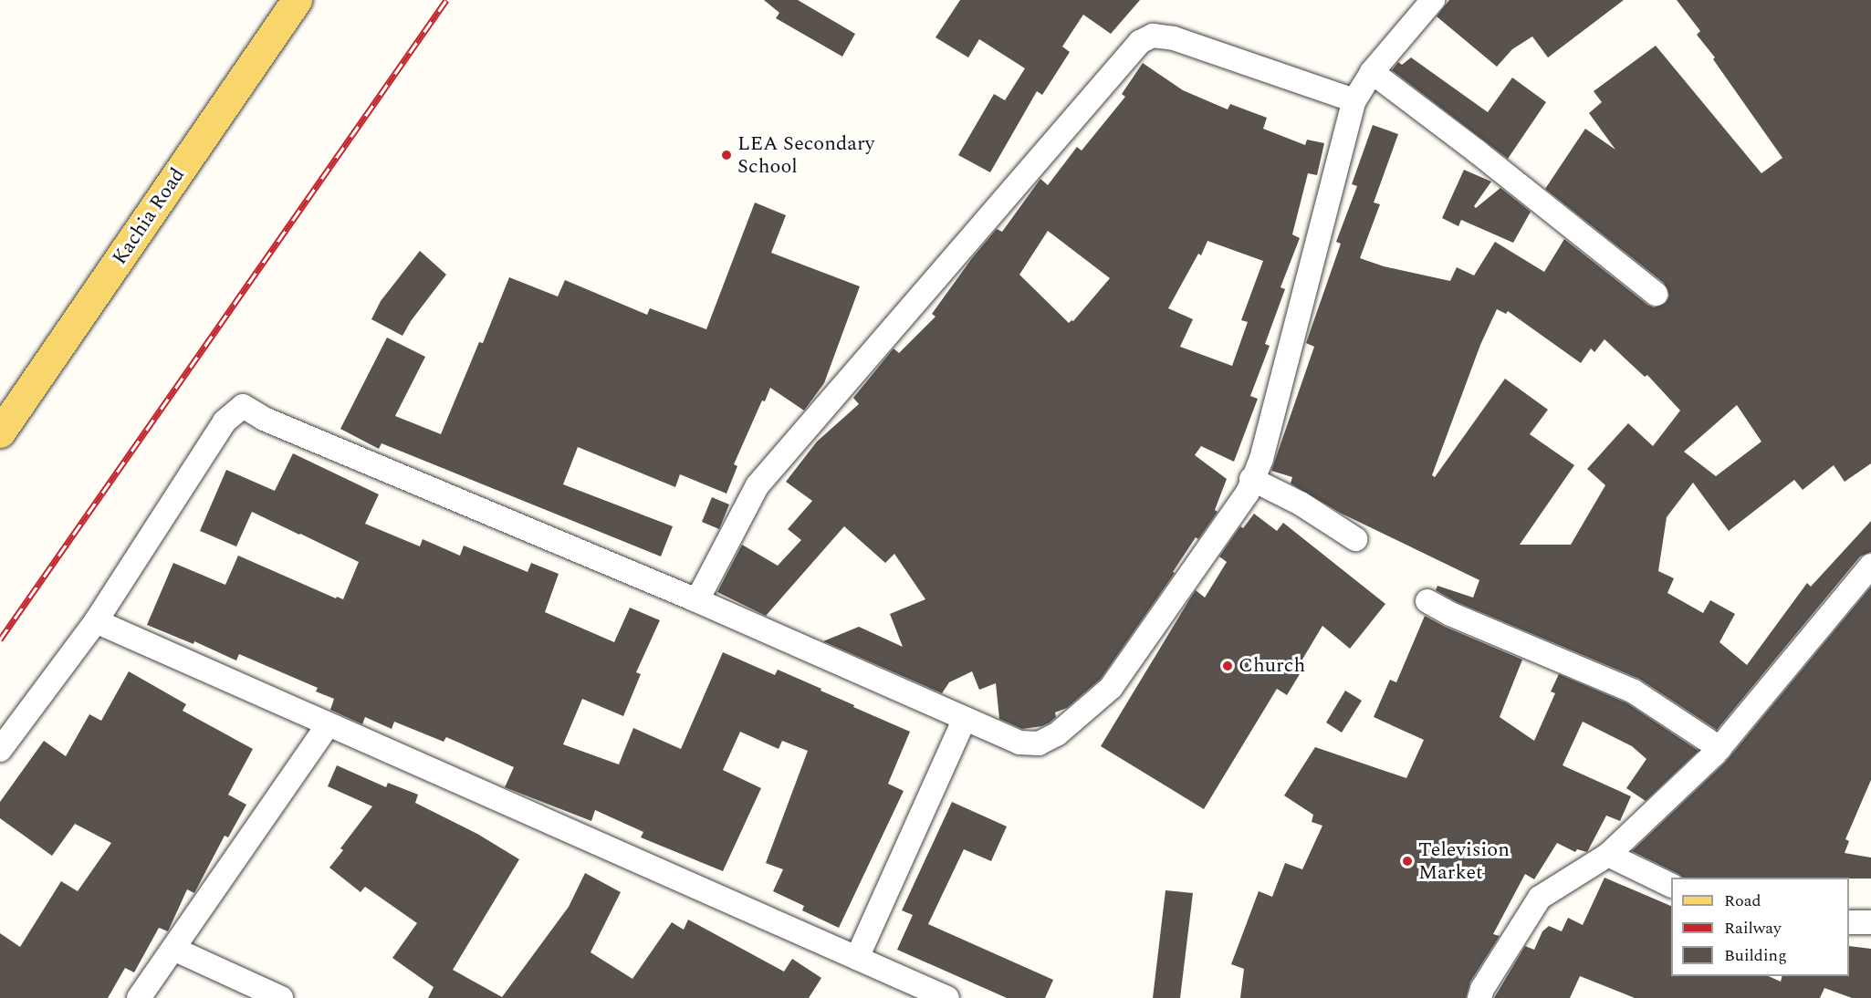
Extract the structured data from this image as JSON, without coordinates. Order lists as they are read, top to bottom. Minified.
{"streets":{"main road":["Kachia Road"]},"places":["LEA Secondary School","Church","Television Market"],"legend":["Road","Railway","Building"]}
